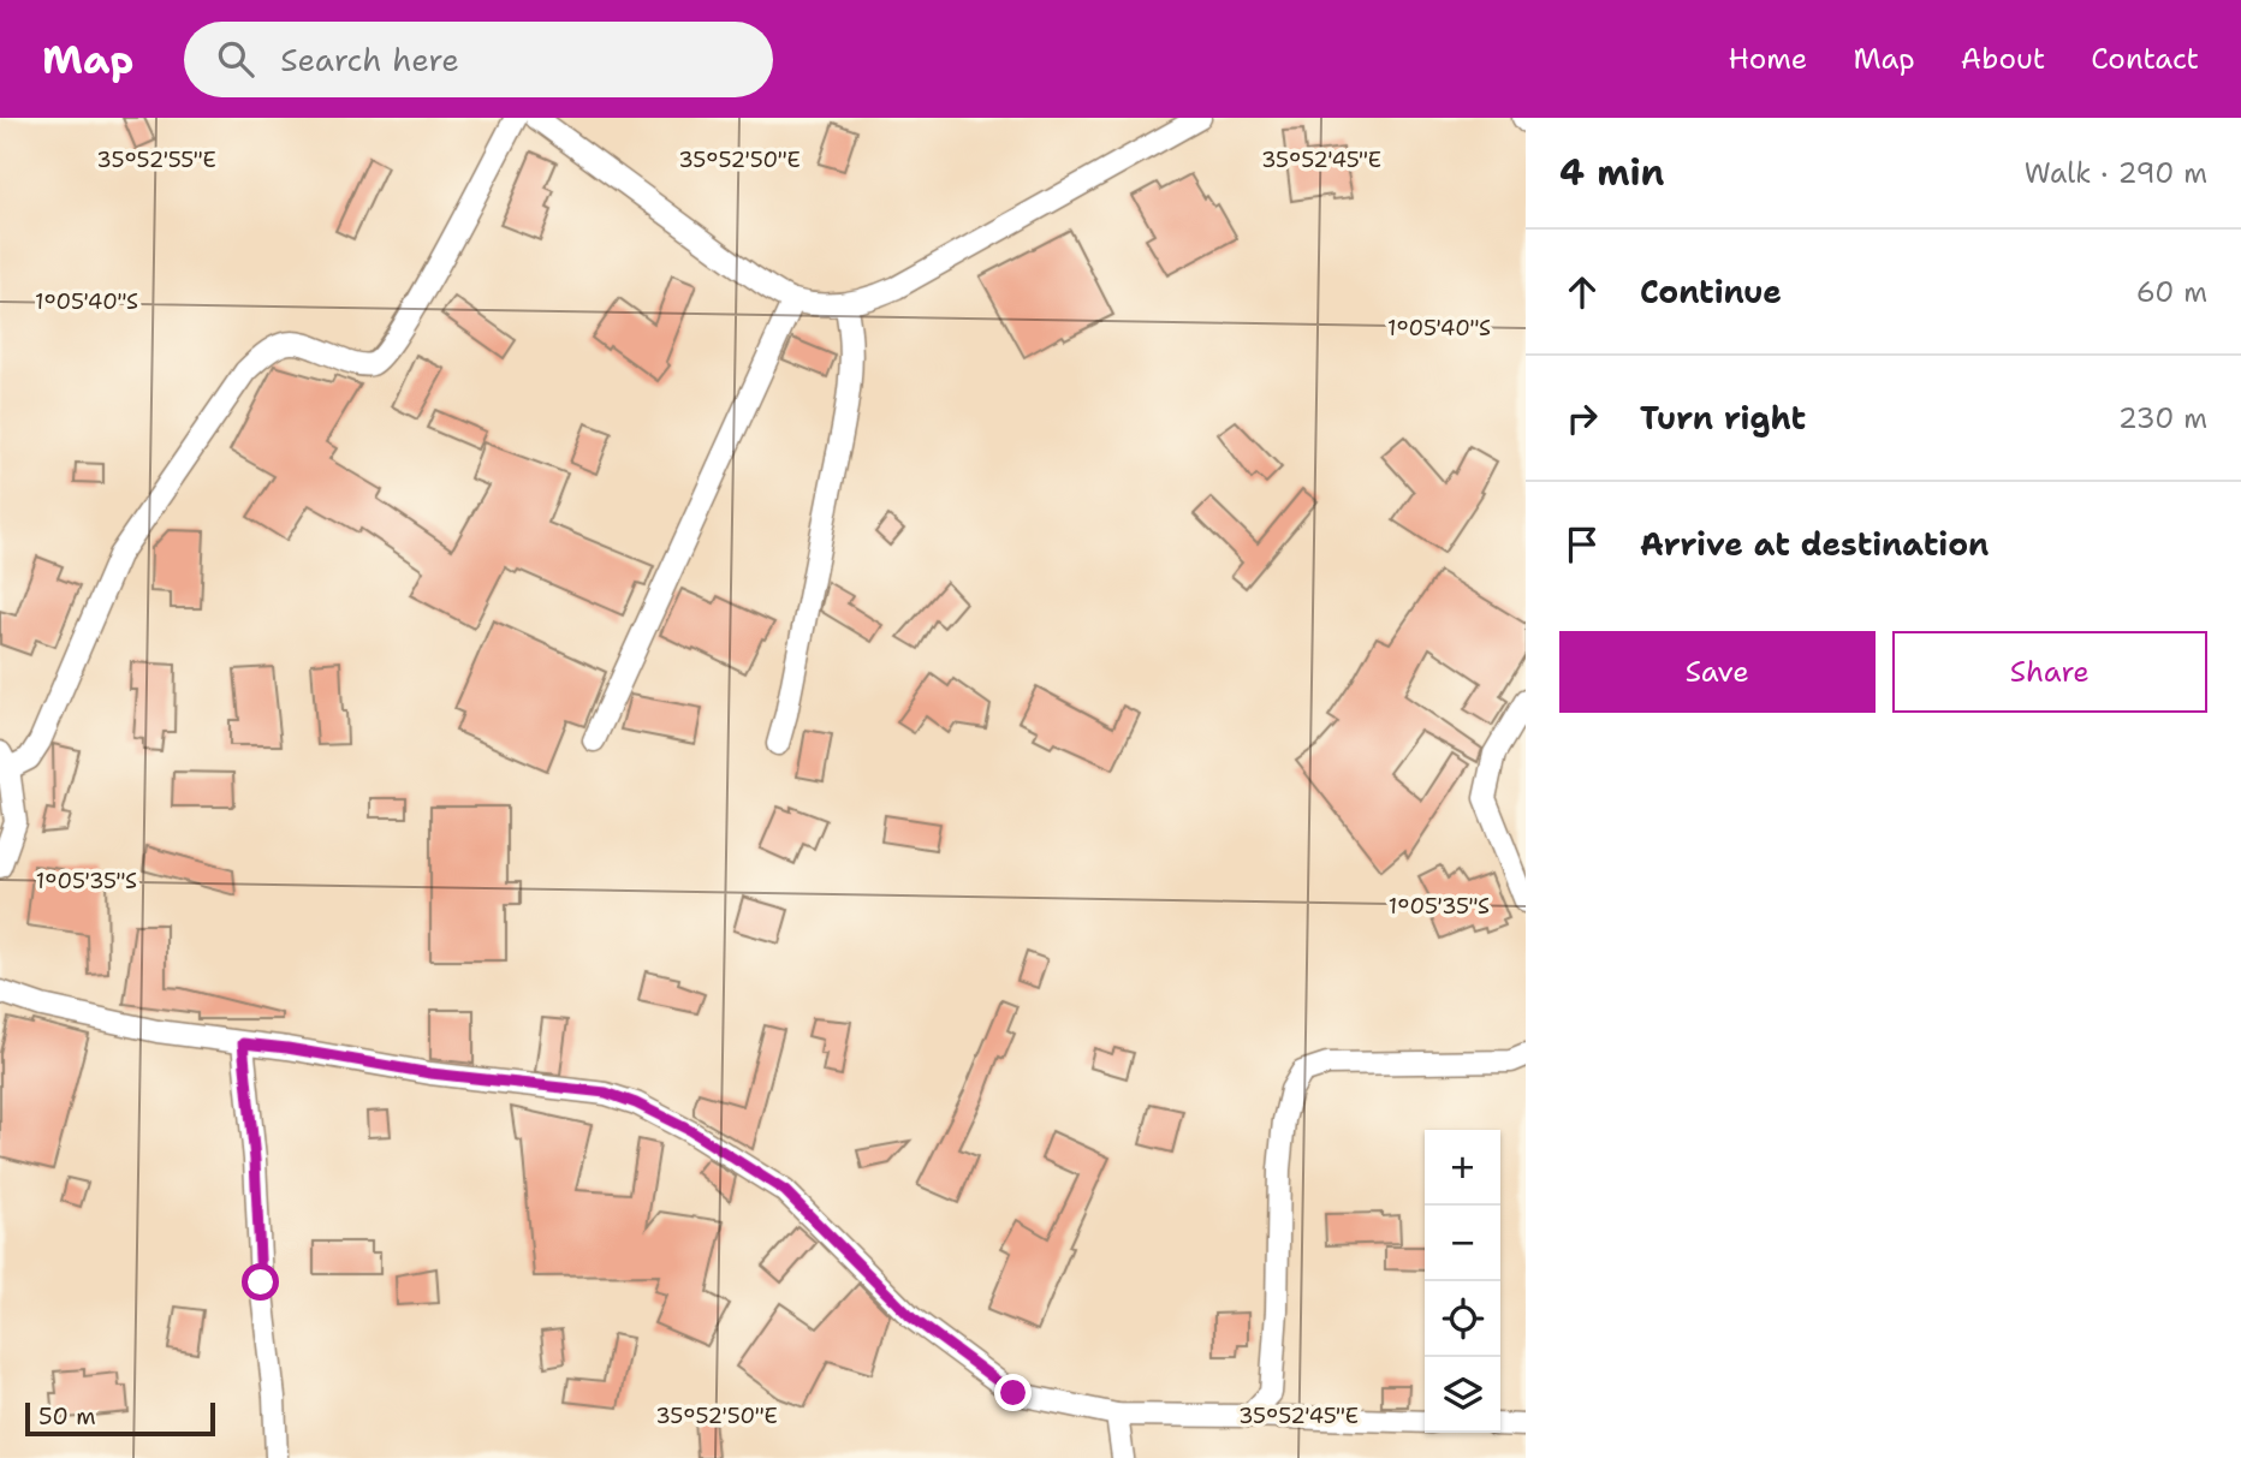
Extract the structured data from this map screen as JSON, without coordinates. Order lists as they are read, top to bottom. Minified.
{"scale_bar":"50 m","page":{"header":"Map","search":"Search here","nav":["Home","Map","About","Contact"],"heading":["4 min","Walk · 290 m"],"list":[["Continue","60 m"],["Turn right","230 m"],"Arrive at destination"],"buttons":["Save","Share"],"map_buttons":["+","−"],"scale":"50 m"},"coordinates":["35°52'55\"E","35°52'50\"E","35°52'45\"E","1°05'40\"S","1°05'35\"S"]}
